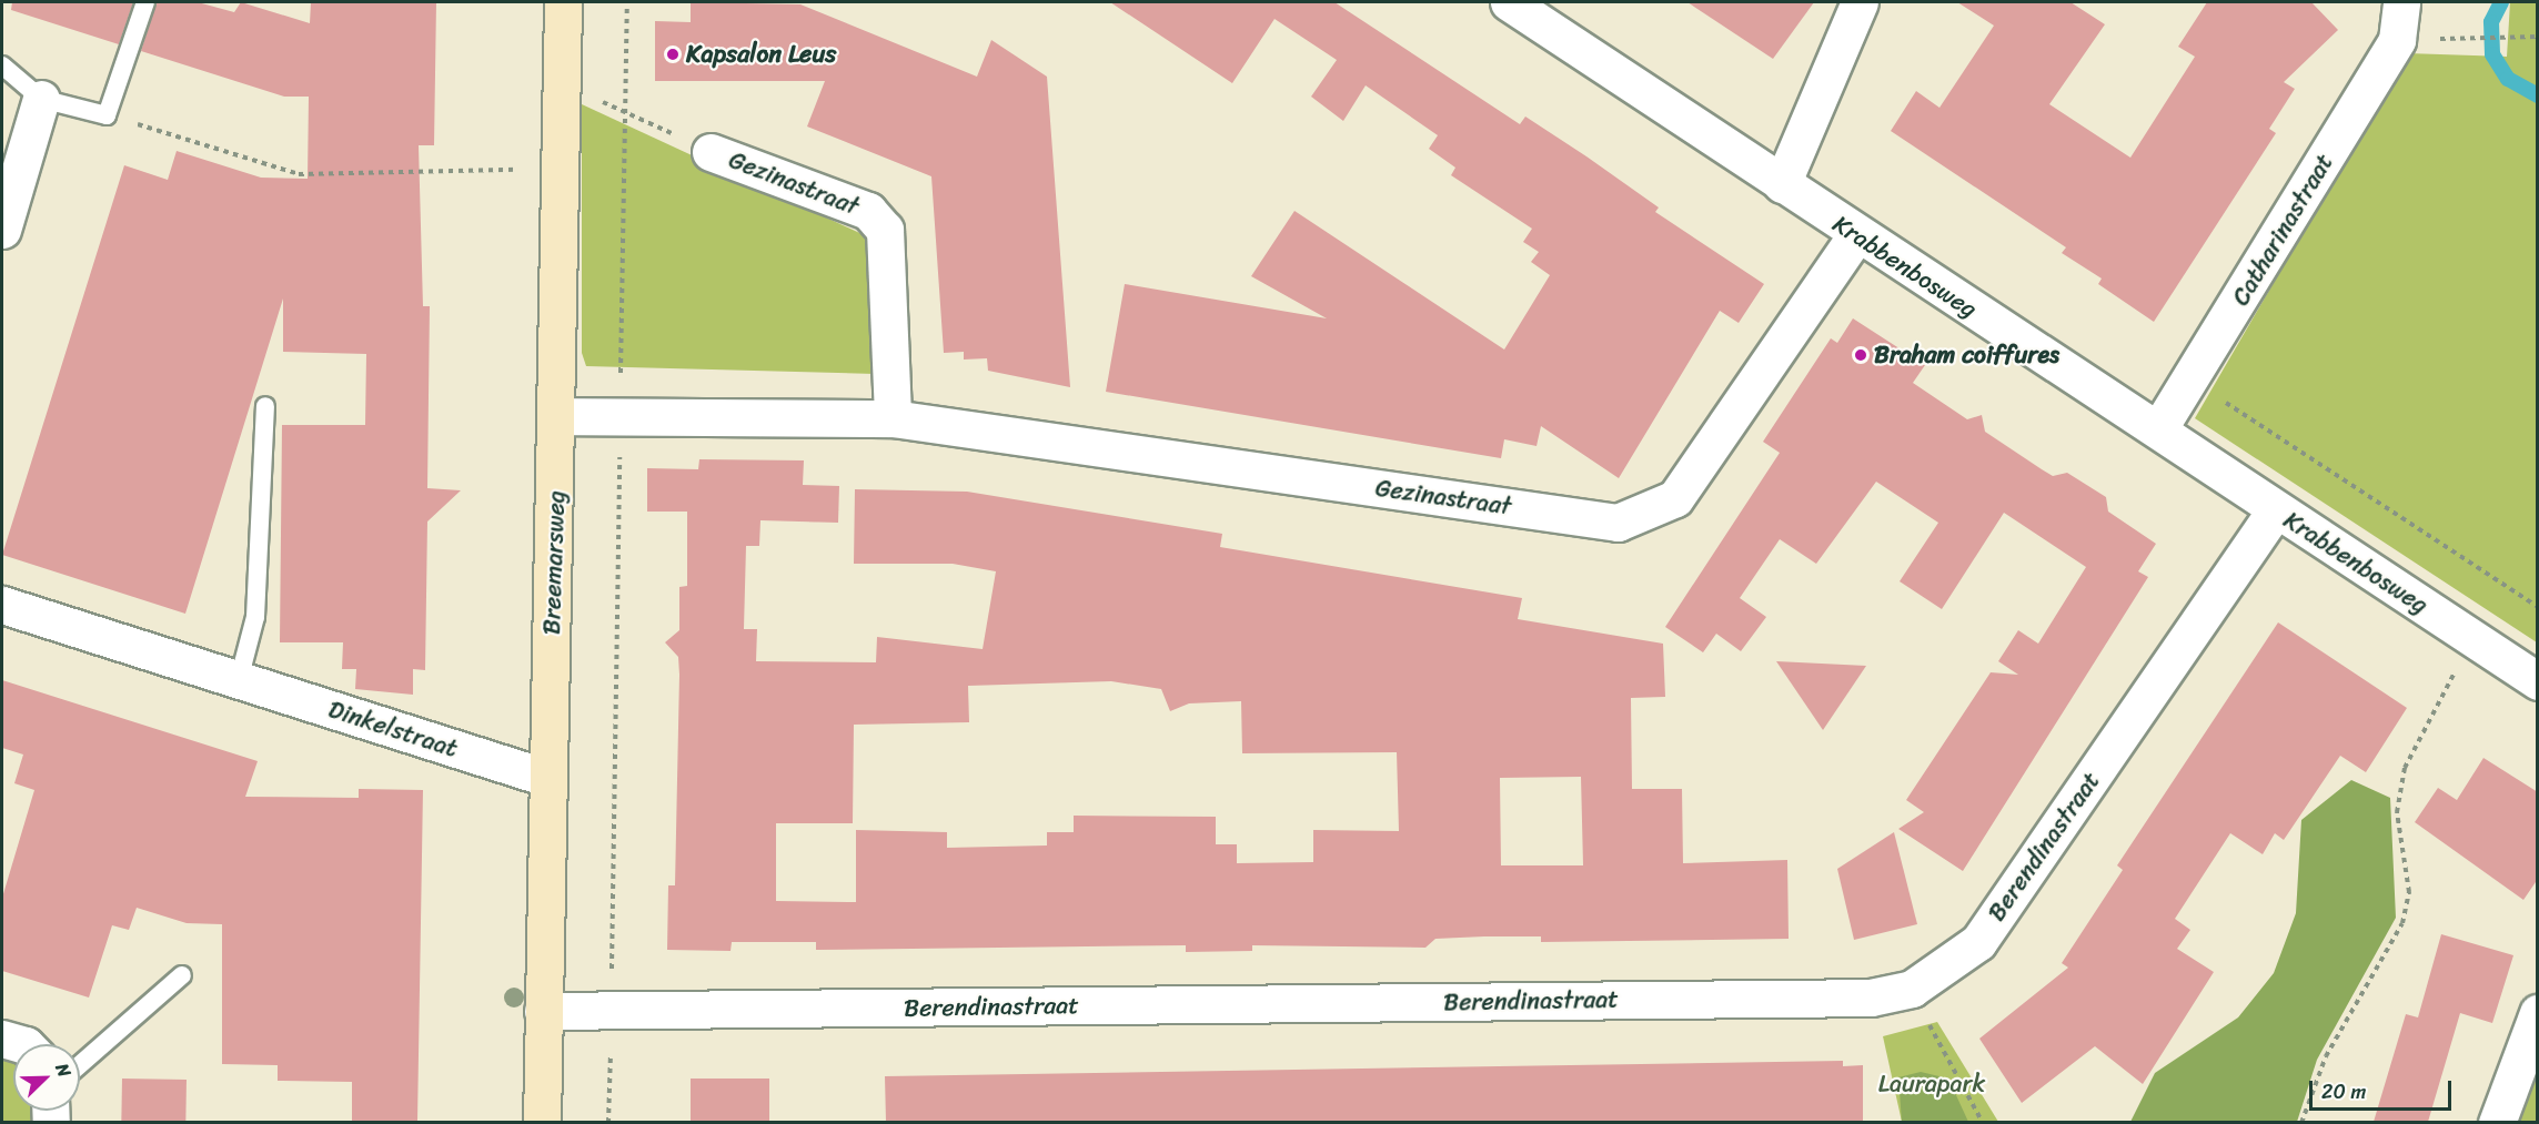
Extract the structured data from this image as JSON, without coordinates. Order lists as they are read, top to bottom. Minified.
{"streets":{"street":["Gezinastraat","Catharinastraat","Krabbenbosweg","Breemarsweg","Dinkelstraat","Berendinastraat"]},"crossings":[["Gezinastraat","Krabbenbosweg"],["Gezinastraat","Breemarsweg"],["Catharinastraat","Krabbenbosweg"],["Krabbenbosweg","Berendinastraat"],["Breemarsweg","Dinkelstraat"],["Breemarsweg","Berendinastraat"]],"parks":["Laurapark"],"places":["Kapsalon Leus","Braham coiffures"],"scale_bar":"20 m","north":"top right"}
